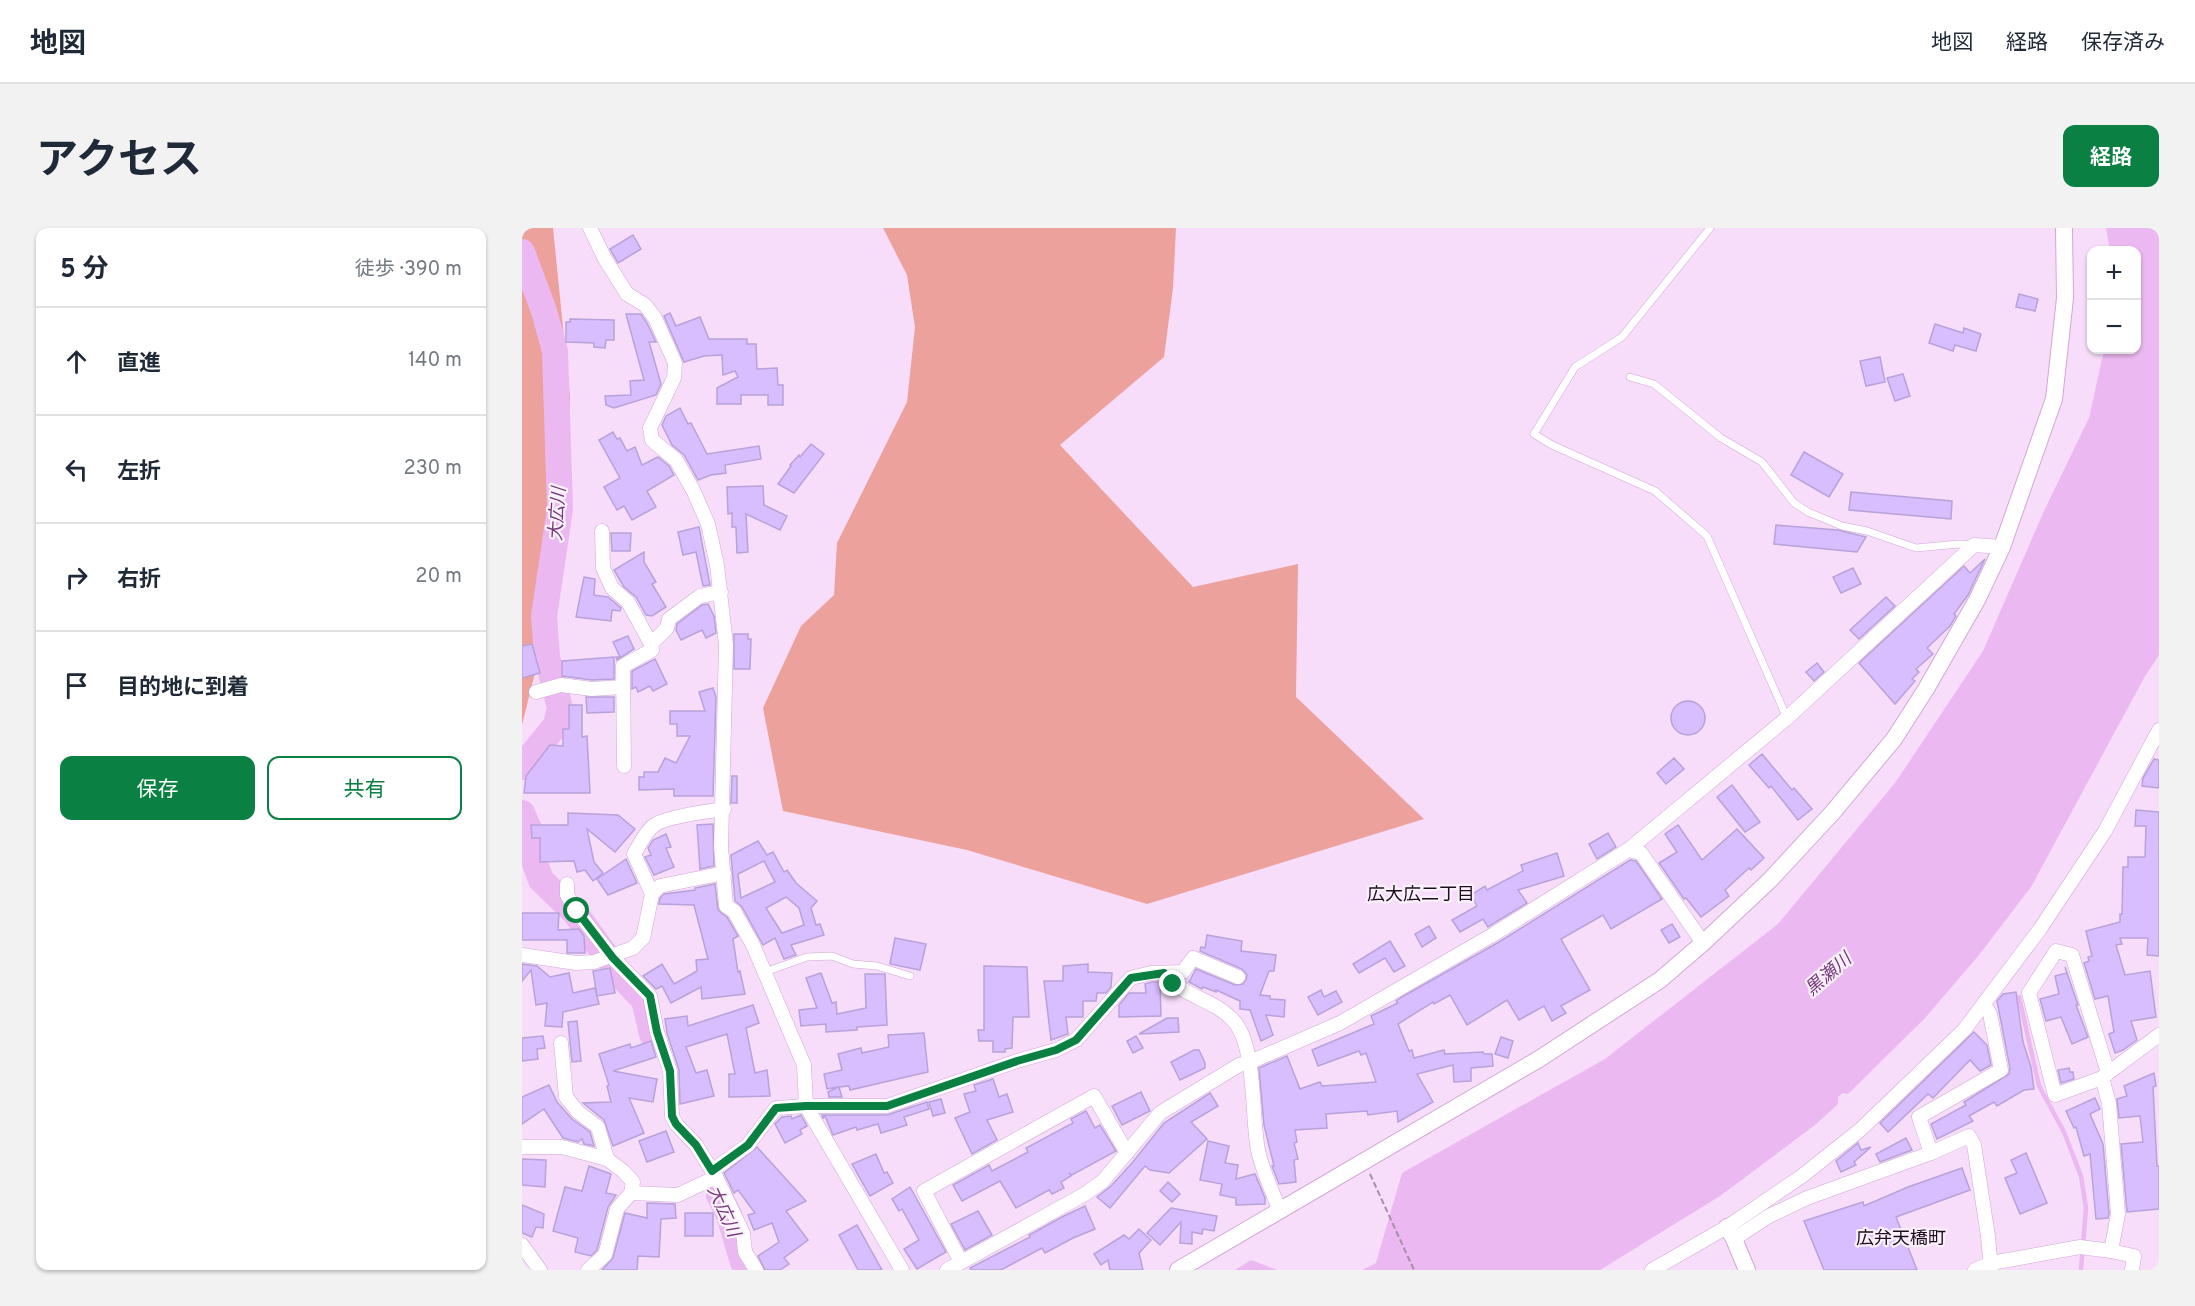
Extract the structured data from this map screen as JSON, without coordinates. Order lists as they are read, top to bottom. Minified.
{"districts":["広大広二丁目","広弁天橋町"],"water":["大広川","黒瀬川"],"page":{"header":"地図","nav":["地図","経路","保存済み"],"title":"アクセス","buttons":["経路",["保存","共有"]],"heading":["5 分","徒歩 · 390 m"],"map_buttons":["+","−"],"list":[["直進","140 m"],["左折","230 m"],["右折","20 m"],"目的地に到着"]}}
